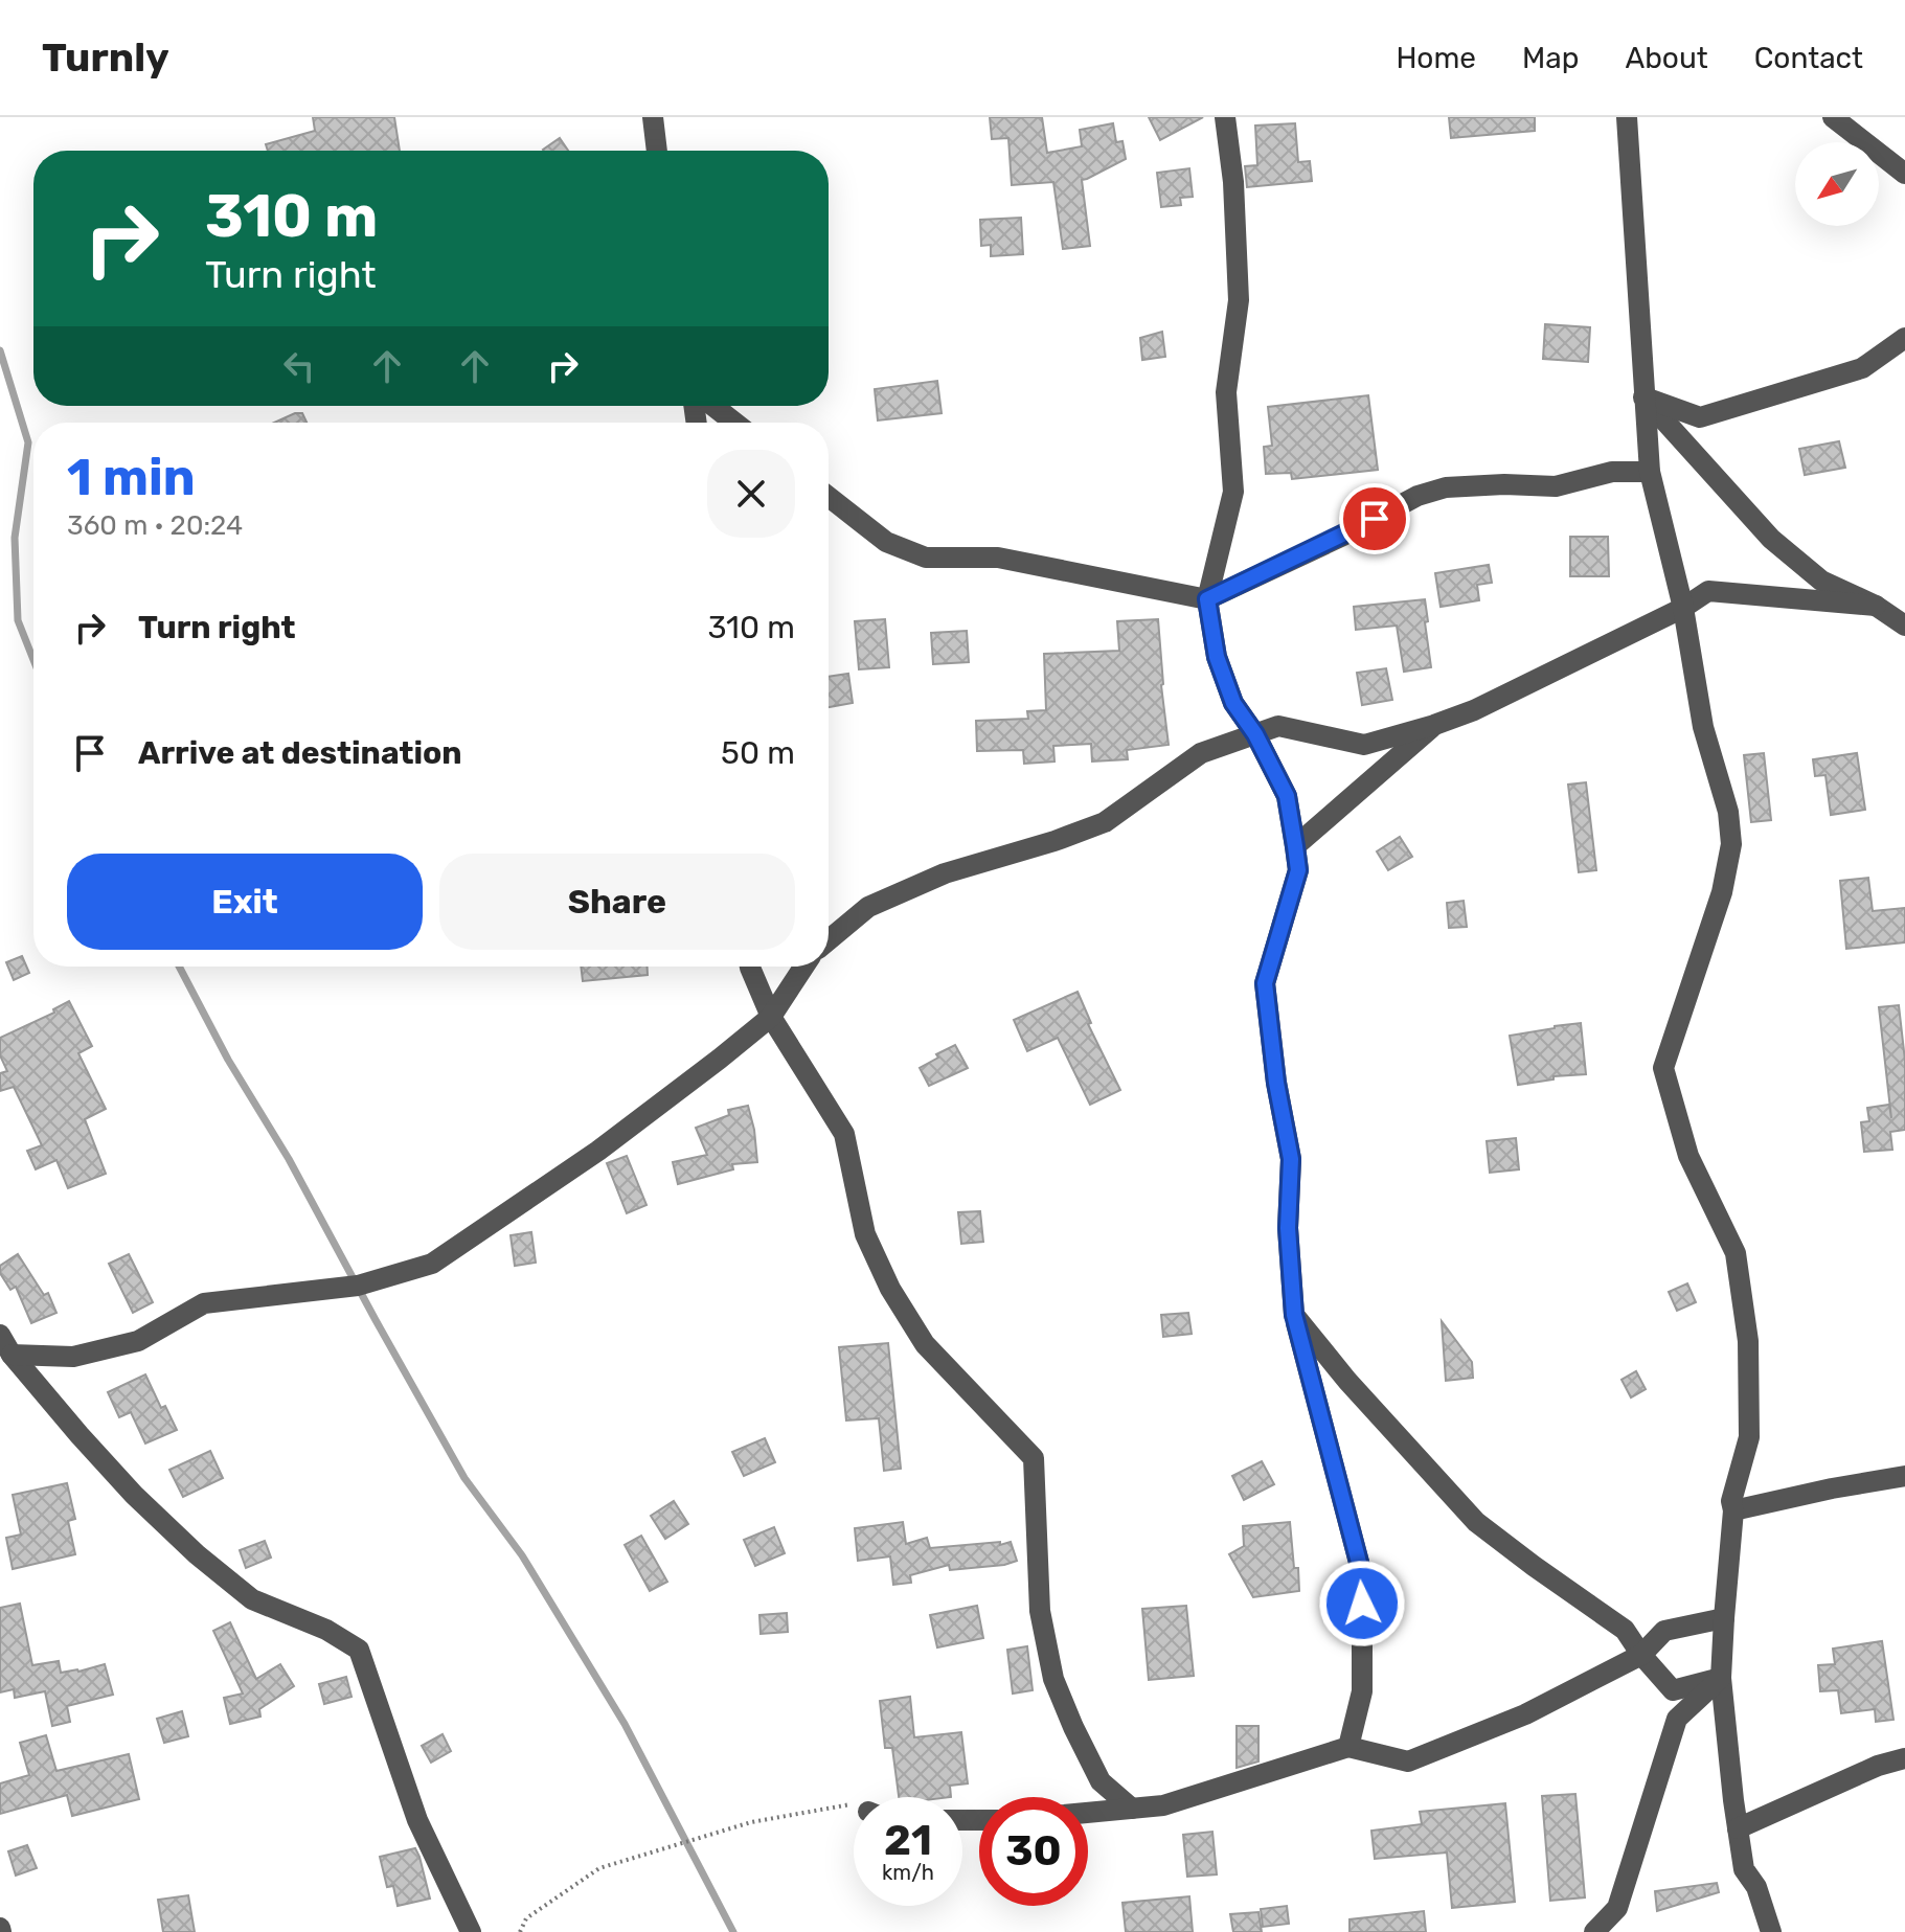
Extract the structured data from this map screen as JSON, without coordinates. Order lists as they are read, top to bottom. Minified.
{"north":"bottom left","page":{"header":"Turnly","nav":["Home","Map","About","Contact"],"turn":["310 m","Turn right"],"heading":["1 min","360 m · 20:24"],"list":[{"name":"Turn right","value":"310 m"},{"name":"Arrive at destination","value":"50 m"}],"buttons":["Exit","Share"],"speed":"21 km/h","limit":"30"}}
